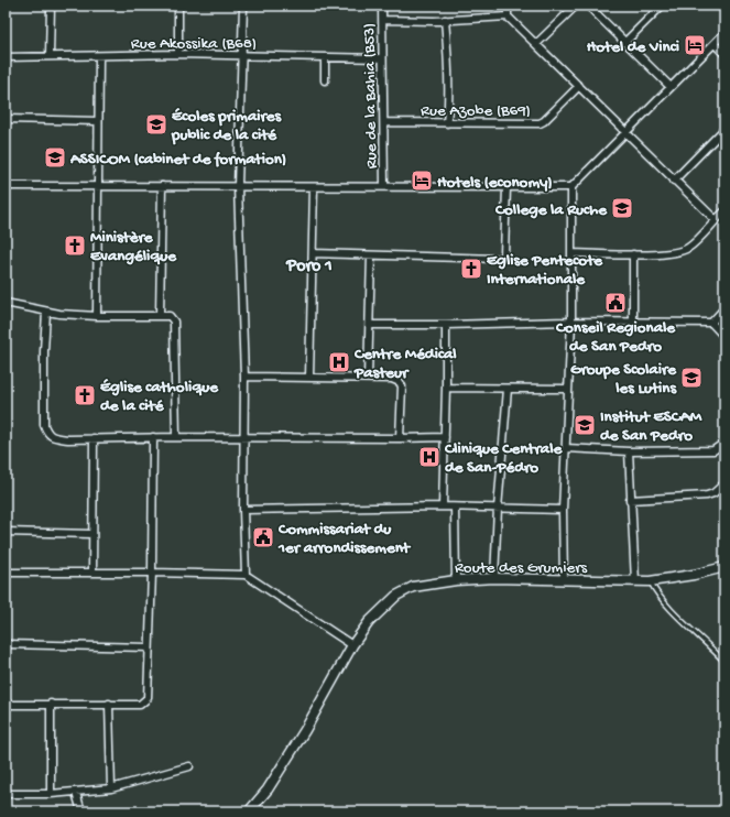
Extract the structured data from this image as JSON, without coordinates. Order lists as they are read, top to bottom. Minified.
{"streets":{"main road":["Route des Grumiers"],"street":["Rue Akossika (B68)","Rue de la Bahia (B53)","Rue Azobe (B69)"]},"crossings":[["Rue Akossika (B68)","Rue de la Bahia (B53)"],["Rue de la Bahia (B53)","Rue Azobe (B69)"]],"districts":["Poro 1"],"places":{"hotel":["Hotel de Vinci","Hotels (economy)"],"school or university":["Écoles primaires public de la cité","ASSICOM (cabinet de formation)","College la Ruche","Groupe Scolaire les Lutins","Institut ESCAM de San Pedro"],"church":["Ministère Evangélique","Eglise Pentecote Internationale","Église catholique de la cité"],"public building":["Conseil Regionale de San Pedro","Commissariat du 1er arrondissement"],"hospital":["Centre Médical Pasteur","Clinique Centrale de San-Pédro"]}}
